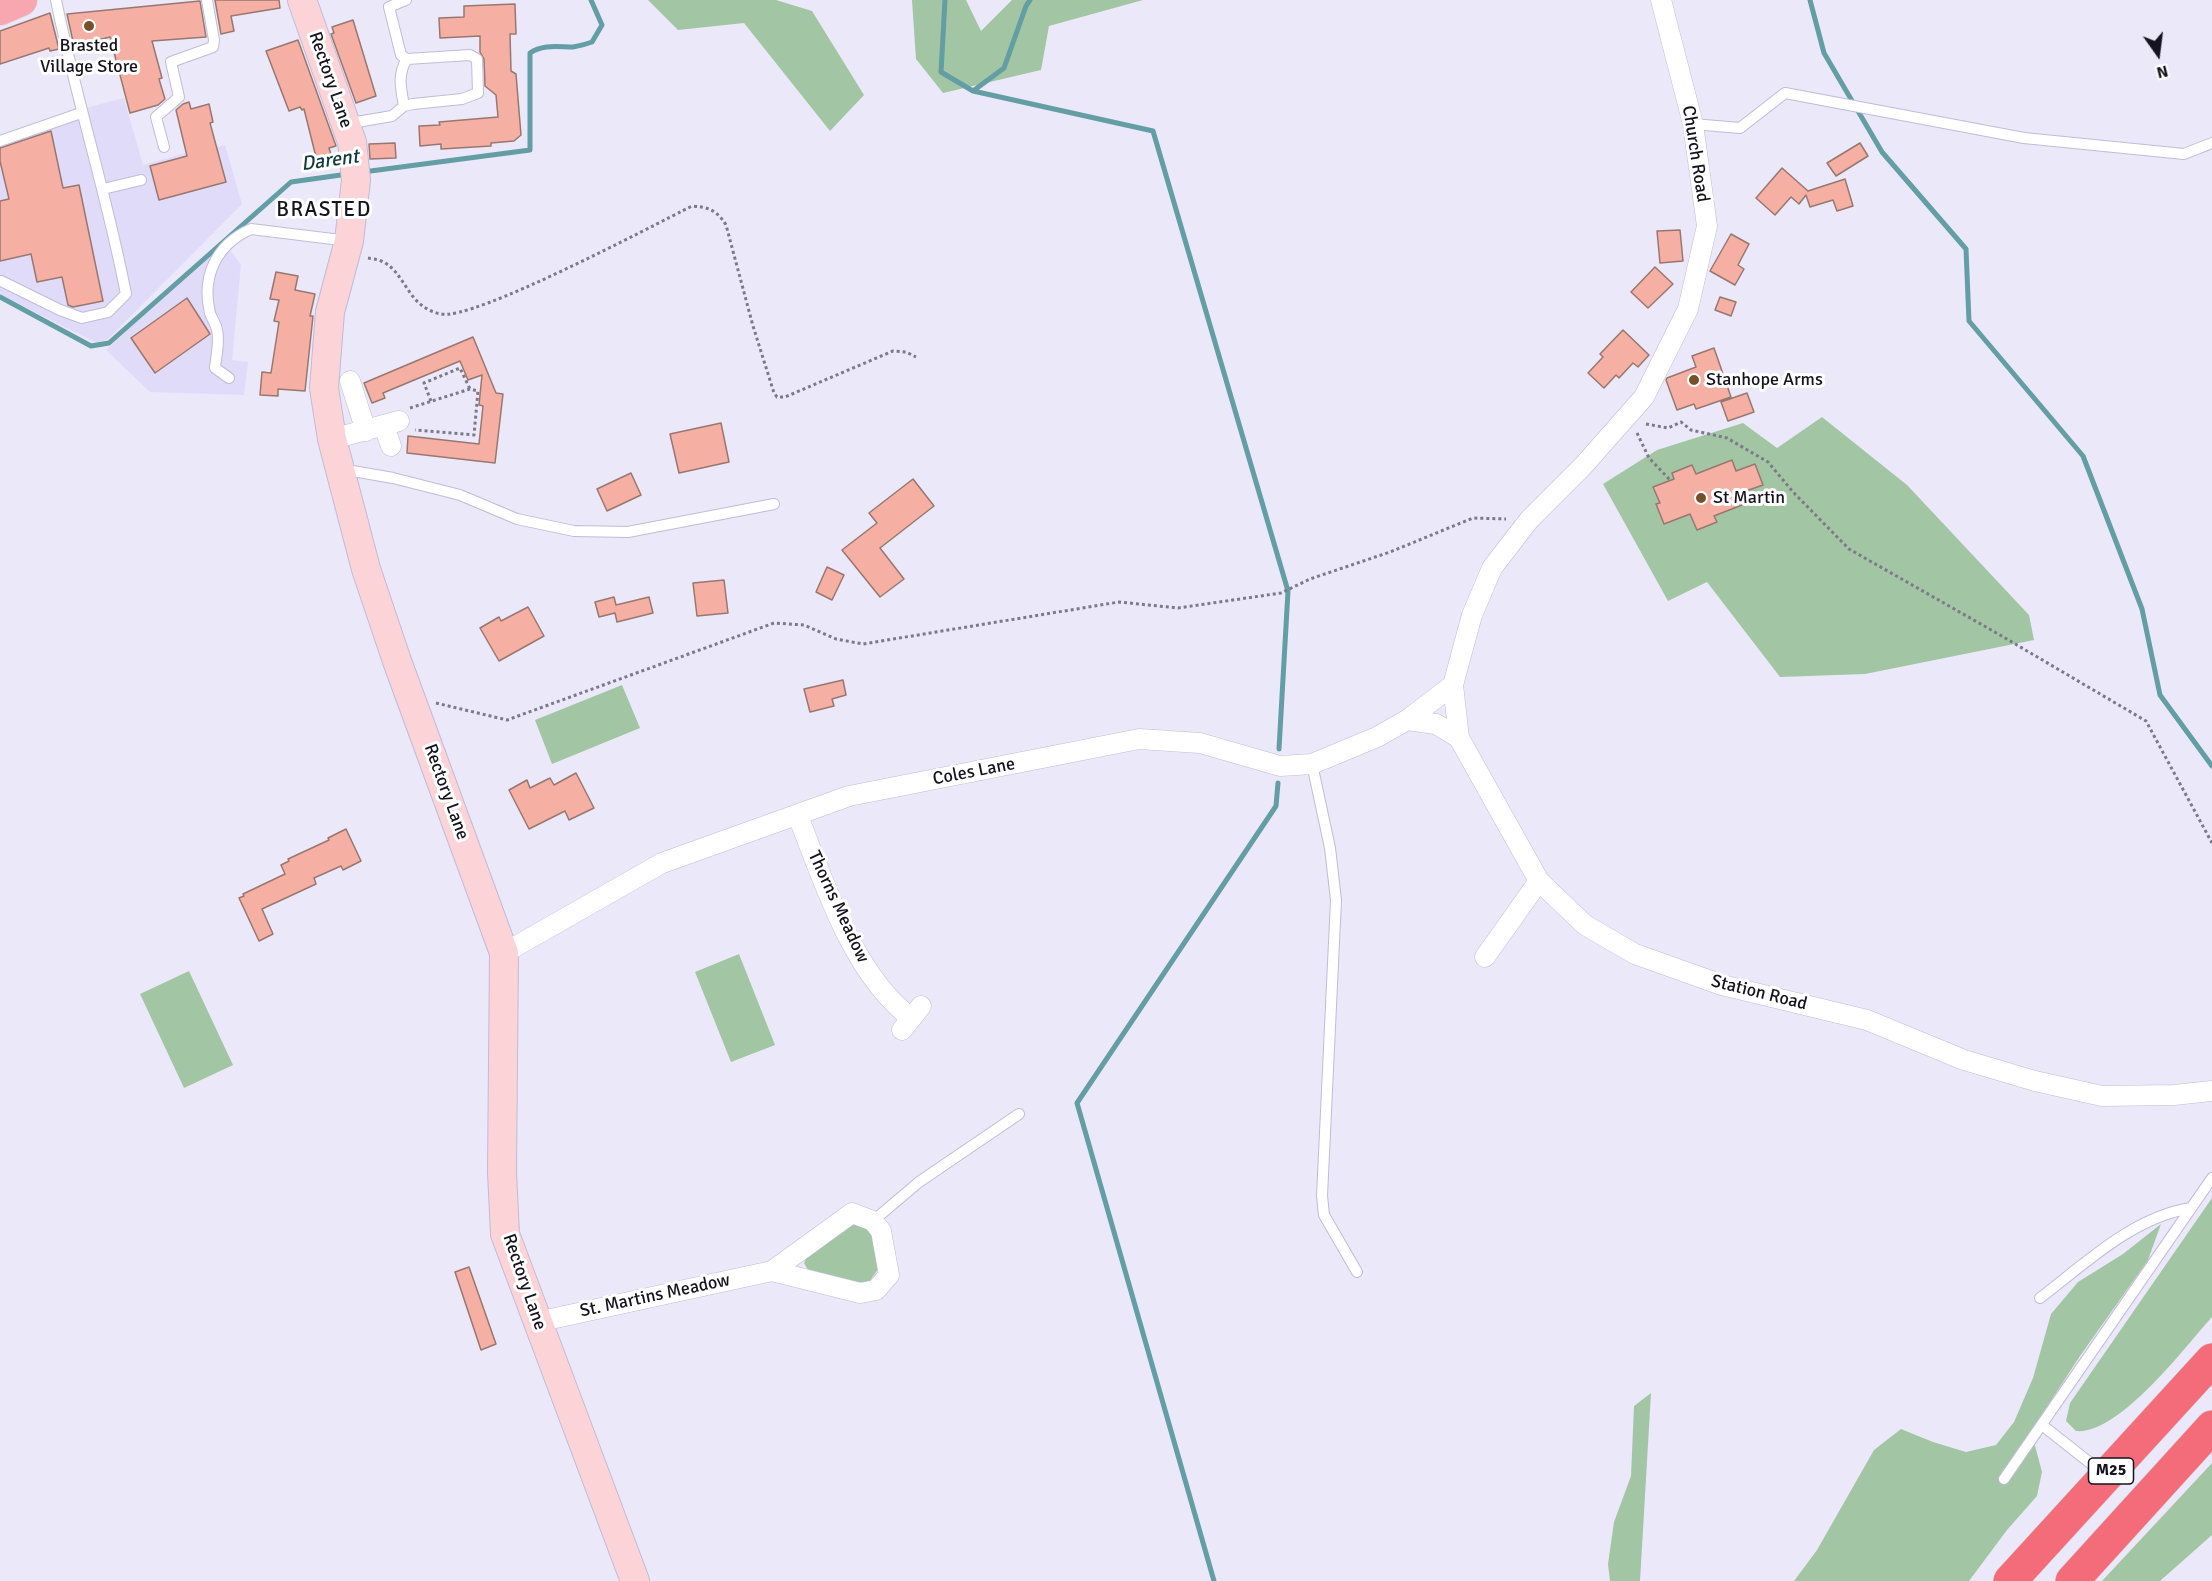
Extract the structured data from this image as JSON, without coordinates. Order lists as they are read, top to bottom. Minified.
{"streets":{"highway":["M25"],"street":["Rectory Lane","Church Road","Coles Lane","Thorns Meadow","Station Road","St. Martins Meadow"]},"crossings":[["Rectory Lane","Coles Lane"],["Rectory Lane","St. Martins Meadow"],["Church Road","Coles Lane"],["Church Road","Station Road"],["Coles Lane","Thorns Meadow"],["Coles Lane","Station Road"]],"districts":["BRASTED"],"water":["Darent"],"places":["Brasted Village Store","Stanhope Arms","St Martin"],"north":"bottom"}
